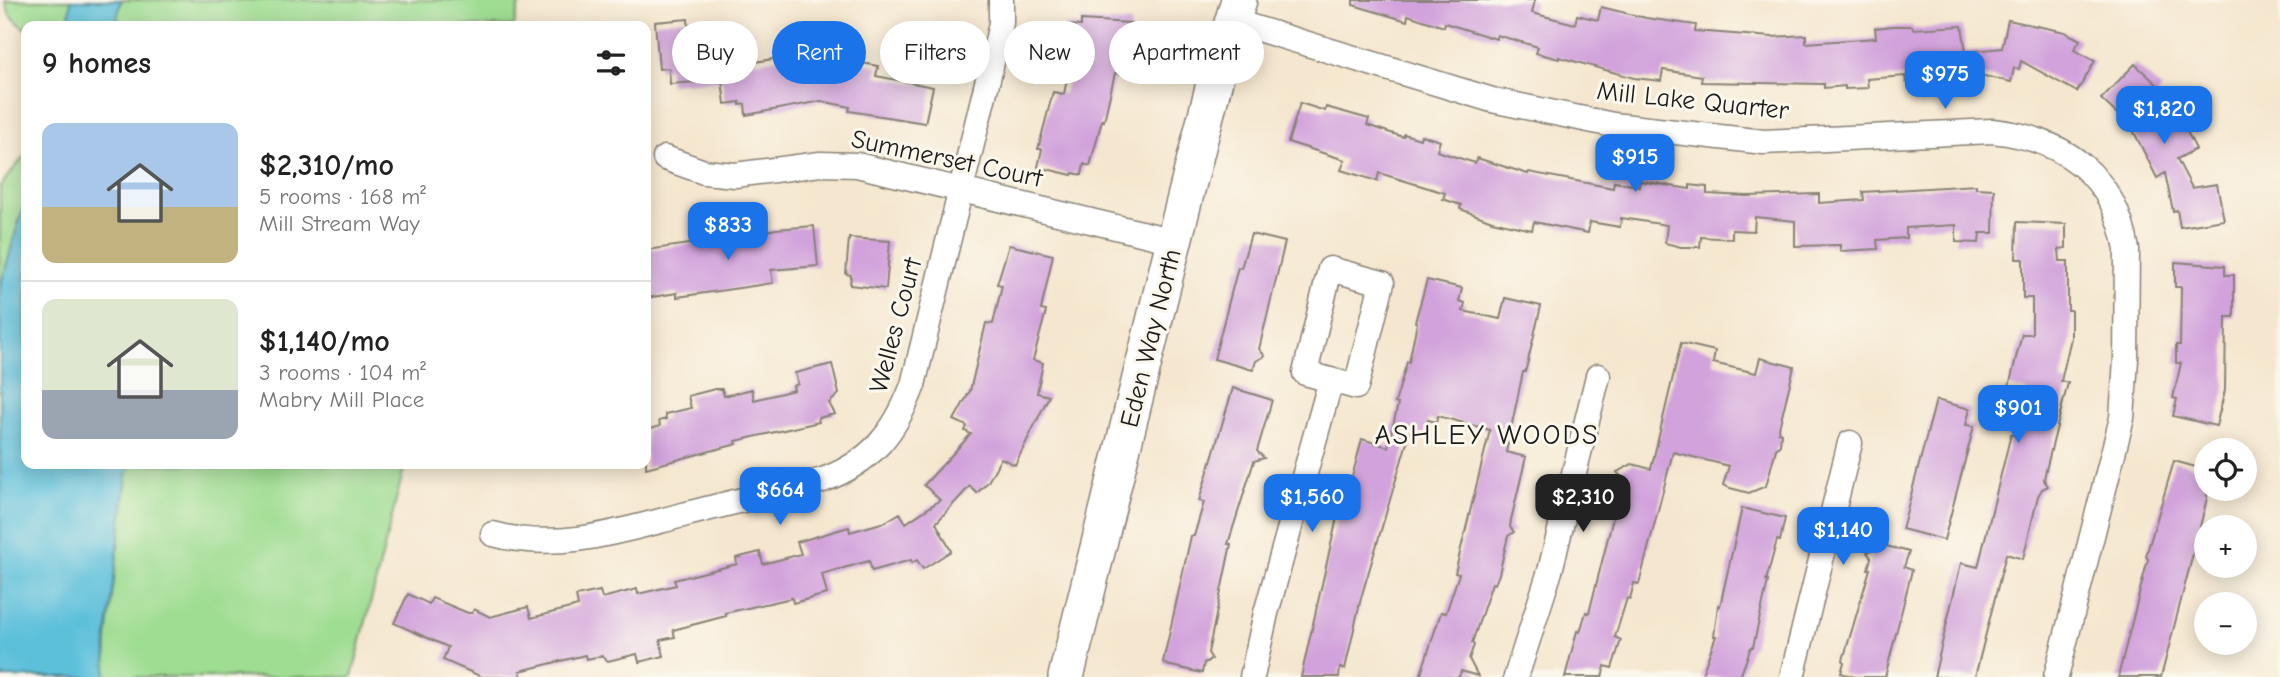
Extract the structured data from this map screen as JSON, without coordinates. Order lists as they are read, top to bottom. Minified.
{"streets":{"street":["Mill Lake Quarter","Summerset Court","Welles Court","Eden Way North"]},"crossings":[["Mill Lake Quarter","Eden Way North"],["Summerset Court","Welles Court"],["Summerset Court","Eden Way North"]],"districts":["ASHLEY WOODS"],"page":{"chip":["Buy","Rent","Filters","New","Apartment"],"heading":"9 homes","price":["$975","$1,820","$915","$833","$901","$664","$1,560","$2,310","$1,140"],"list":[{"name":"$2,310/mo","note":"5 rooms · 168 m² · Mill Stream Way"},{"name":"$1,140/mo","note":"3 rooms · 104 m² · Mabry Mill Place"}],"map_buttons":["+","−"]}}
